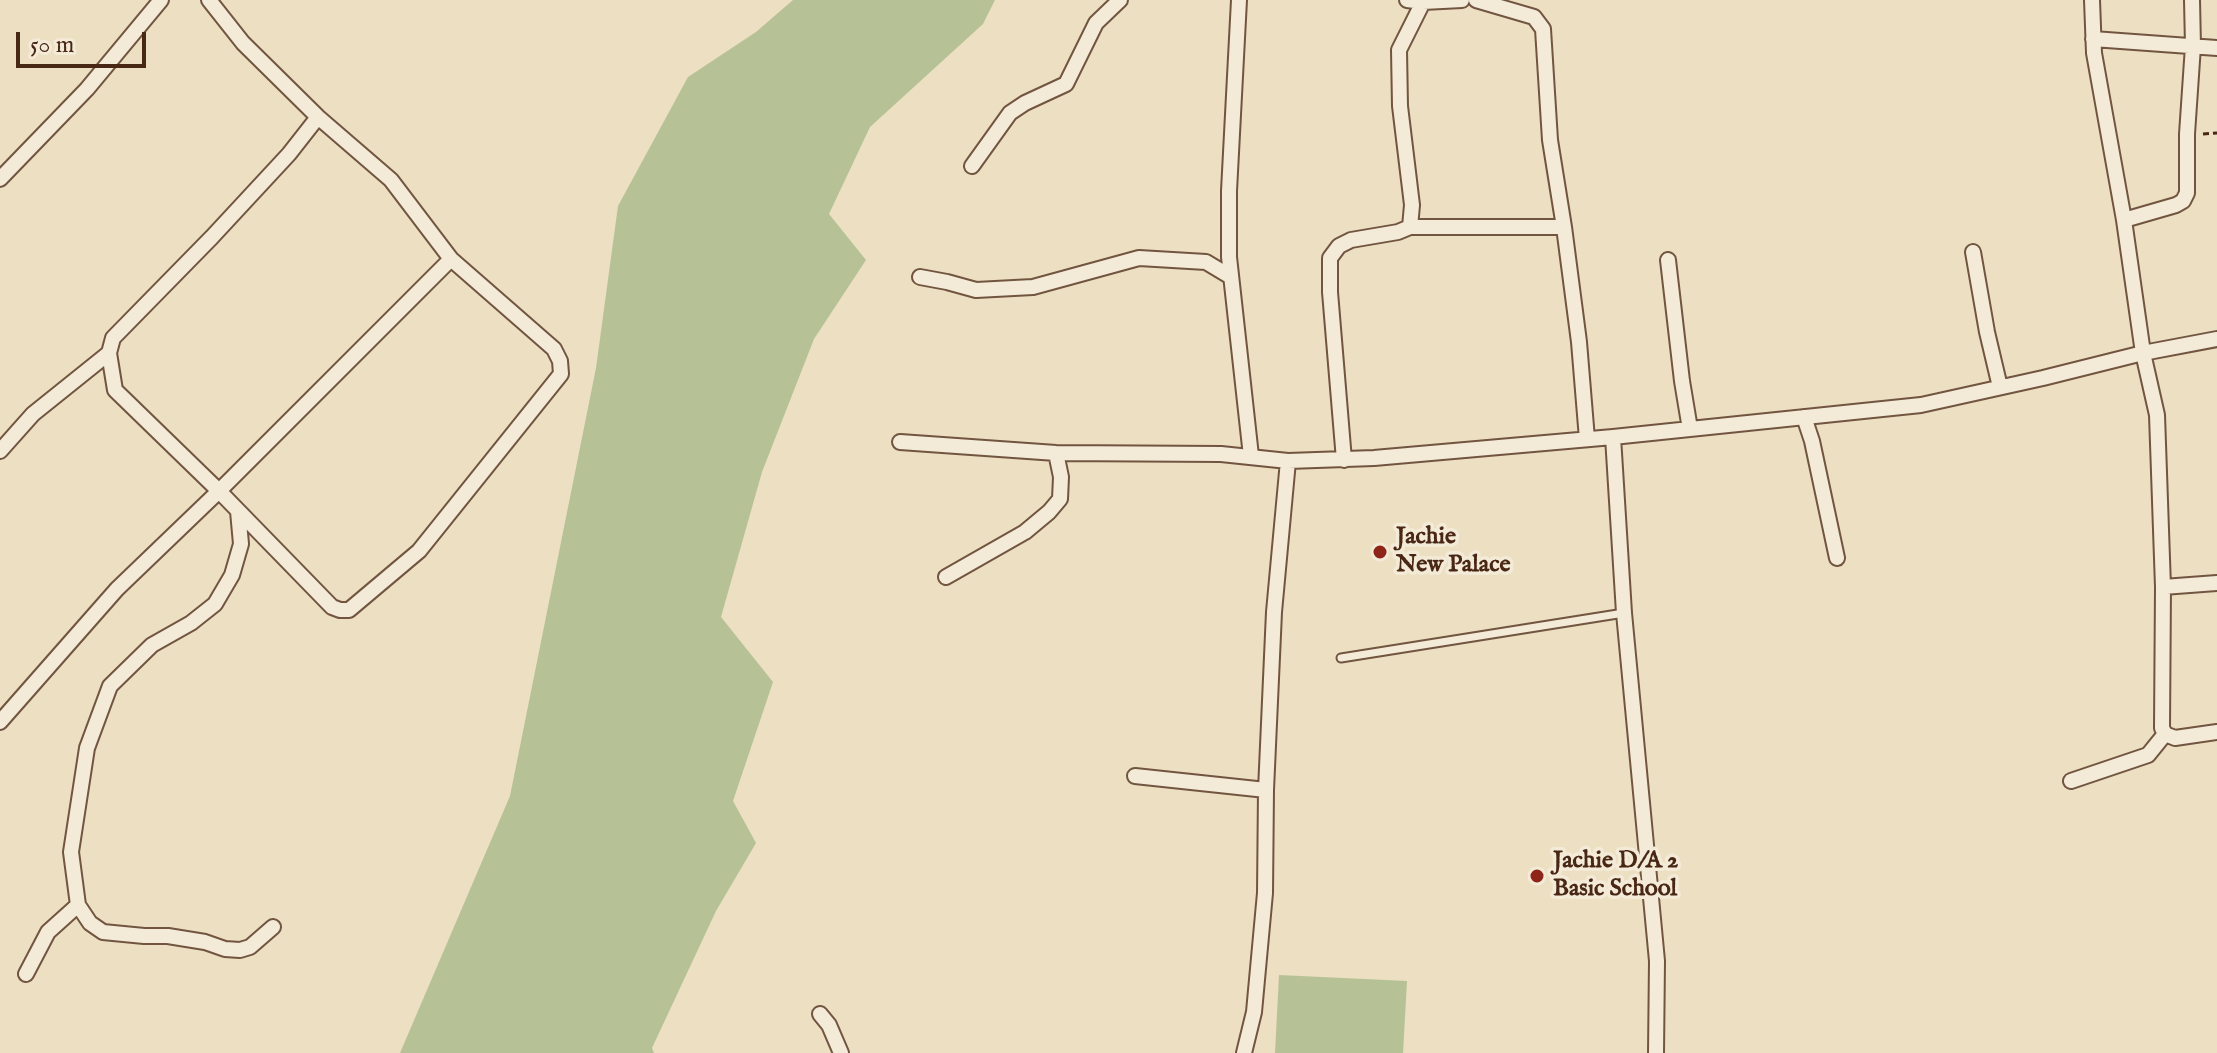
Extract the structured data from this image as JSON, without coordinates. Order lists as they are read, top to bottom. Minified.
{"places":["Jachie New Palace","Jachie D/A 2 Basic School"],"scale_bar":"50 m"}
